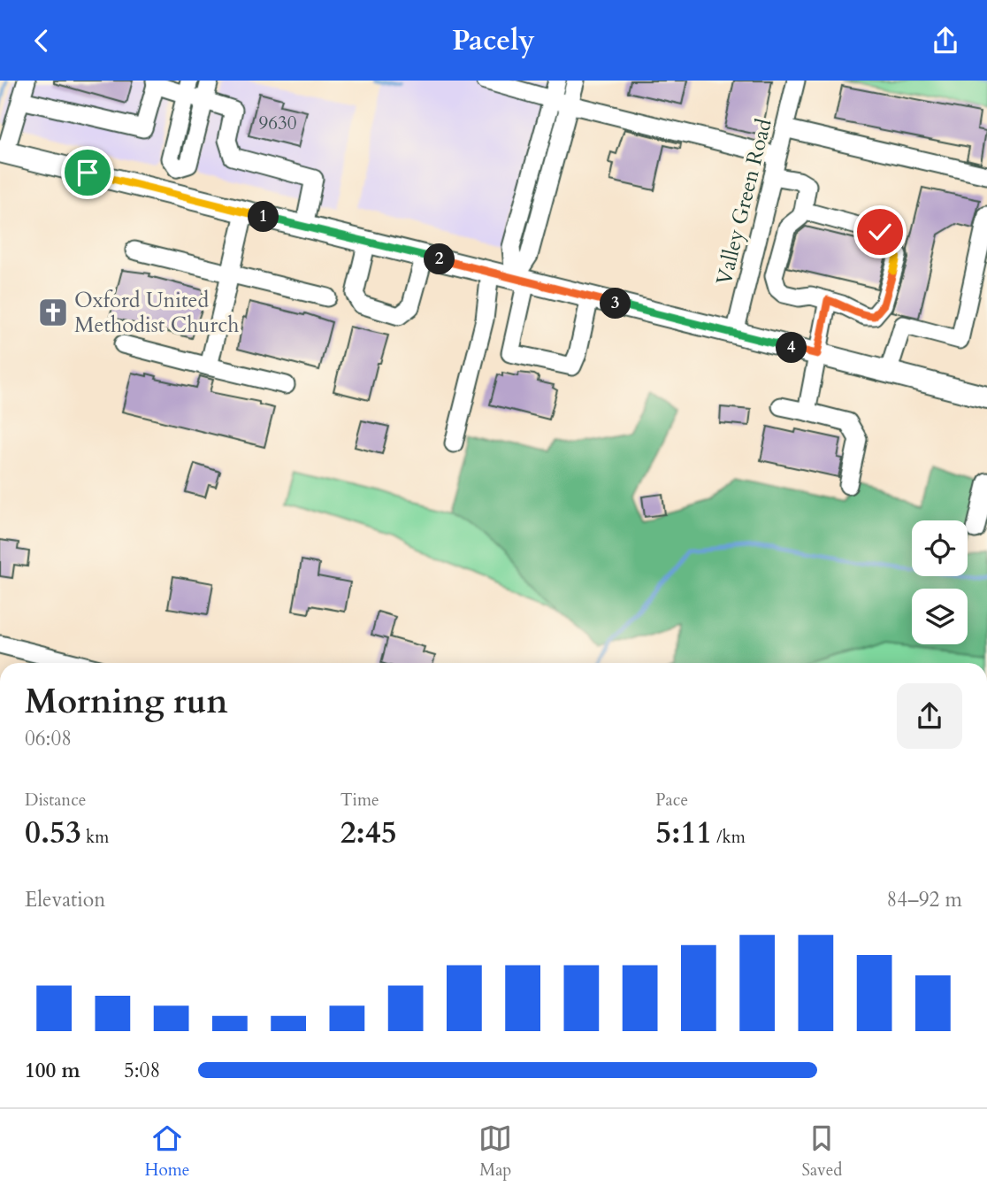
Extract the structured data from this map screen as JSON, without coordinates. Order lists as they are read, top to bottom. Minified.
{"streets":{"street":["Valley Green Road"]},"places":{"church":["Oxford United Methodist Church"]},"house_numbers":["9630"],"page":{"header":"Pacely","pins":["1","2","3","4"],"heading":["Morning run","06:08"],"stats":[["Distance","0.53 km"],["Time","2:45"],["Pace","5:11 /km"]],"chart":["Elevation","84–92 m"],"list":[{"name":"100 m","note":"5:08"}],"tabs":["Home","Map","Saved"]}}
